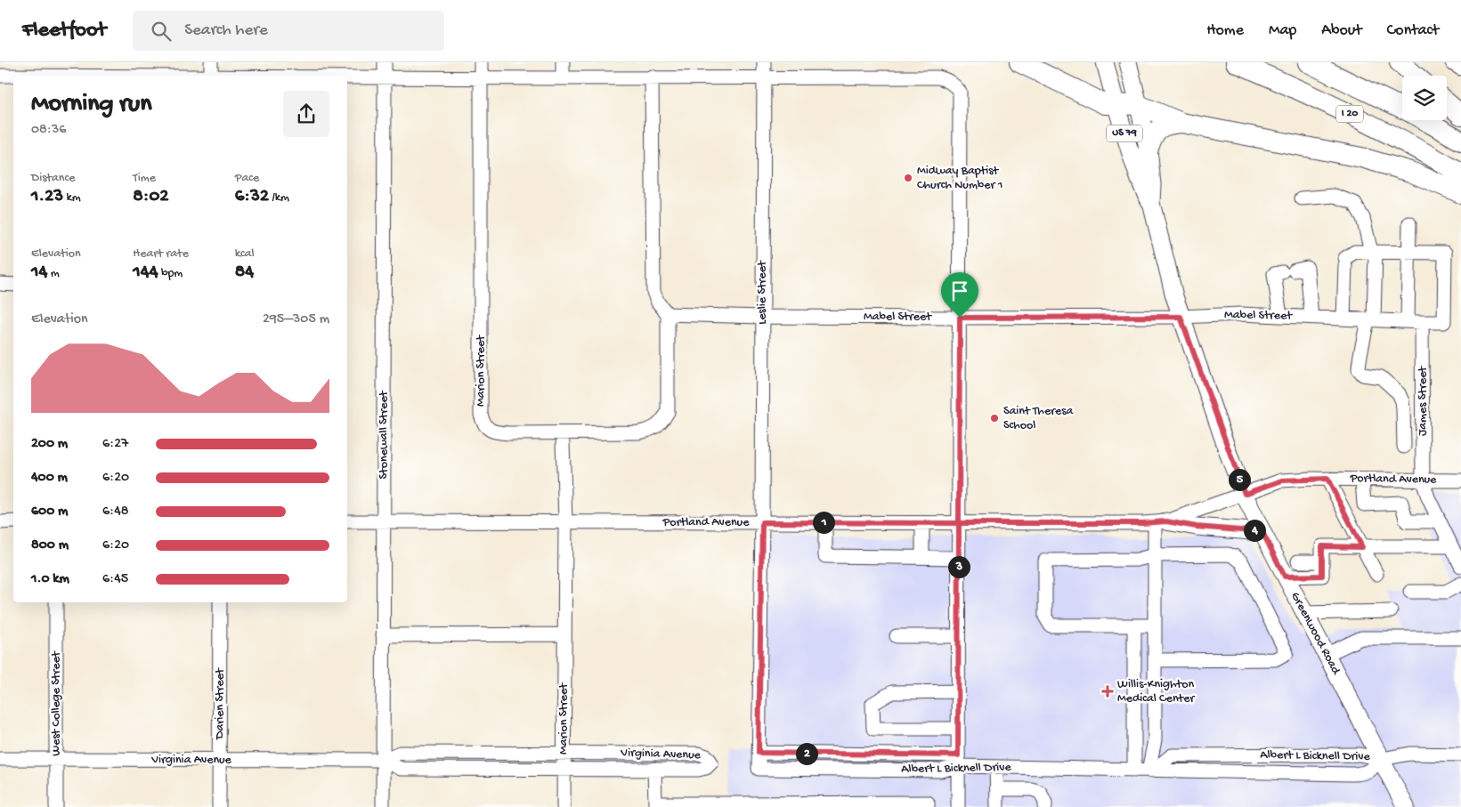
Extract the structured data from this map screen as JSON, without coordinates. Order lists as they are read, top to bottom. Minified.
{"streets":{"highway":["I 20"],"main road":["US 79","Greenwood Road"],"street":["Leslie Street","Mabel Street","Marion Street","James Street","Stonewall Street","Portland Avenue","West College Street","Darien Street","Virginia Avenue","Albert L Bicknell Drive"]},"crossings":[["Leslie Street","Mabel Street"],["Leslie Street","Portland Avenue"],["Leslie Street","Albert L Bicknell Drive"],["Mabel Street","Marion Street"],["Mabel Street","James Street"],["Mabel Street","Greenwood Road"],["Marion Street","Portland Avenue"],["Marion Street","Virginia Avenue"],["James Street","Portland Avenue"],["Stonewall Street","Portland Avenue"],["Stonewall Street","Virginia Avenue"],["Portland Avenue","Greenwood Road"],["Greenwood Road","Albert L Bicknell Drive"],["West College Street","Virginia Avenue"],["Darien Street","Virginia Avenue"]],"places":{"other":["Midway Baptist Church Number 1","Saint Theresa School"],"health":["Willis-Knighton Medical Center"]},"page":{"header":"Fleetfoot","search":"Search here","nav":["Home","Map","About","Contact"],"heading":["Morning run","08:36"],"stats":[["Distance","1.23 km"],["Time","8:02"],["Pace","6:32 /km"],["Elevation","14 m"],["Heart rate","144 bpm"],["kcal","84"]],"chart":["Elevation","295–305 m"],"list":[{"name":"200 m","note":"6:27"},{"name":"400 m","note":"6:20"},{"name":"600 m","note":"6:48"},{"name":"800 m","note":"6:20"},{"name":"1.0 km","note":"6:45"}],"pins":["5","1","4","3","2"]}}
